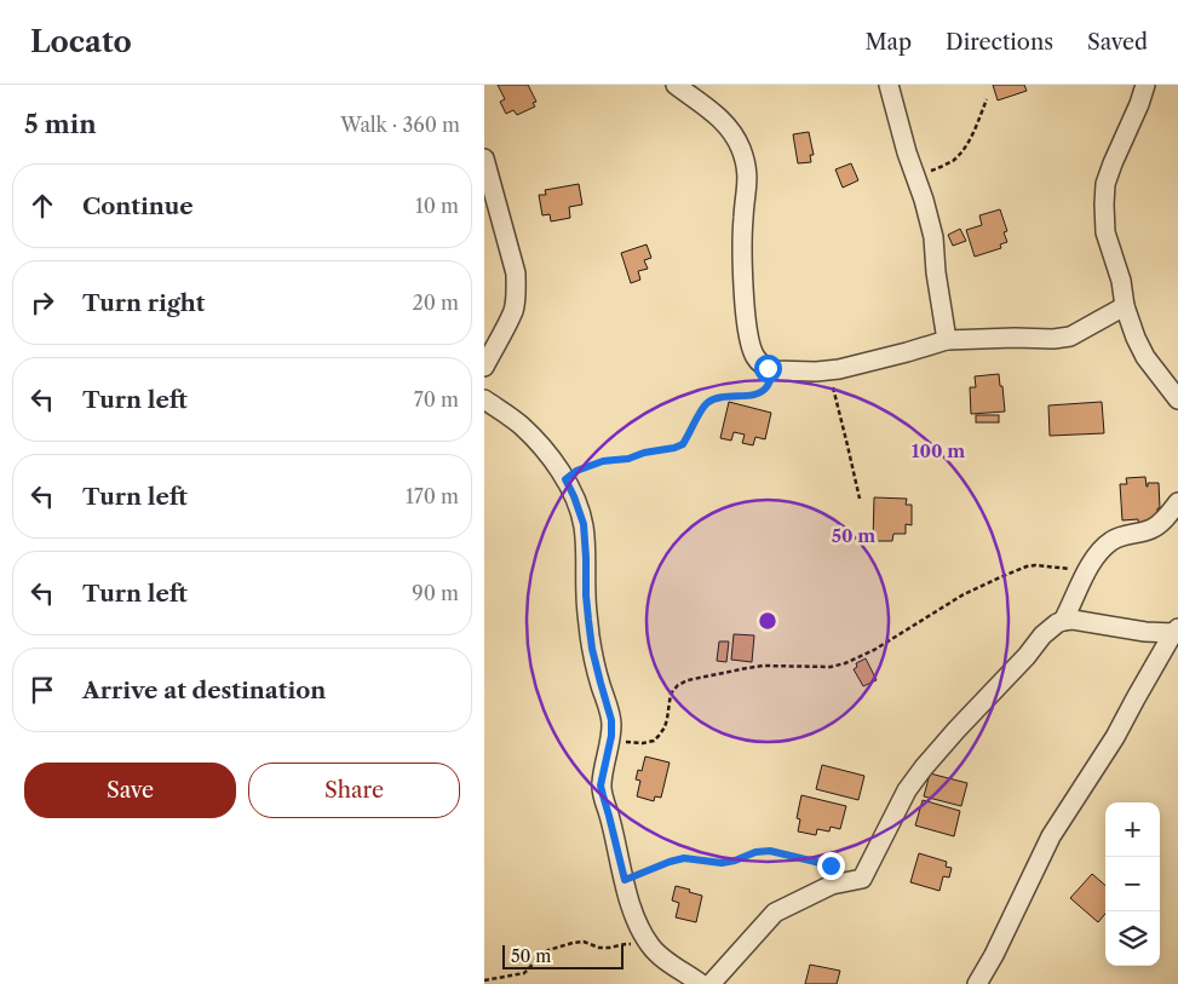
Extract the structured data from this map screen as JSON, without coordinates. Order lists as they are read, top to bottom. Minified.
{"scale_bar":"50 m","page":{"header":"Locato","nav":["Map","Directions","Saved"],"heading":["5 min","Walk · 360 m"],"list":[["Continue","10 m"],["Turn right","20 m"],["Turn left","70 m"],["Turn left","170 m"],["Turn left","90 m"],"Arrive at destination"],"buttons":["Save","Share"],"map_buttons":["+","−"],"scale":"50 m"},"rings":["100 m","50 m"]}
